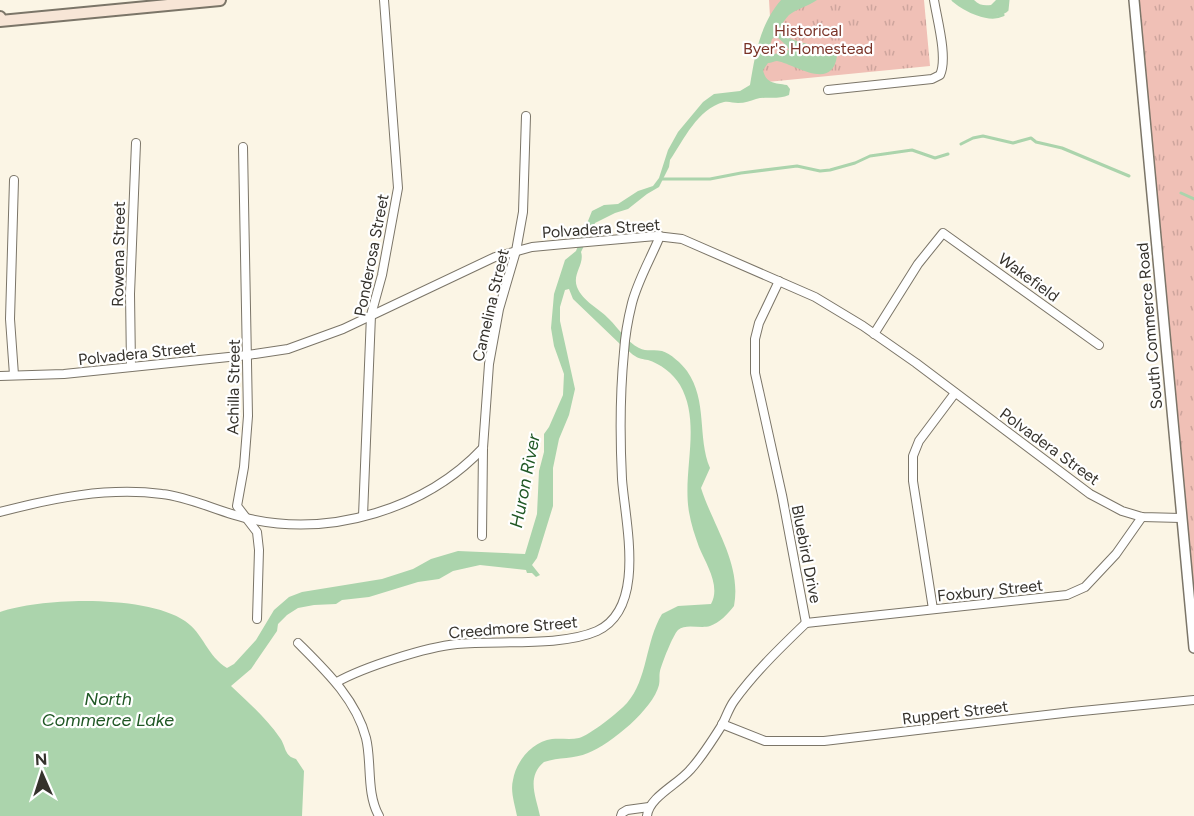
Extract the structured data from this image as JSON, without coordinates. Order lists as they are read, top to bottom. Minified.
{"streets":{"street":["Polvadera Street","Rowena Street","Ponderosa Street","Wakefield","Camelina Street","South Commerce Road","Achilla Street","Bluebird Drive","Foxbury Street","Creedmore Street","Ruppert Street"]},"crossings":[["Polvadera Street","Rowena Street"],["Polvadera Street","Ponderosa Street"],["Polvadera Street","Wakefield"],["Polvadera Street","Camelina Street"],["Polvadera Street","South Commerce Road"],["Polvadera Street","Achilla Street"],["Polvadera Street","Bluebird Drive"],["Polvadera Street","Foxbury Street"],["Polvadera Street","Creedmore Street"],["Bluebird Drive","Foxbury Street"],["Bluebird Drive","Ruppert Street"]],"water":["Huron River","North Commerce Lake"],"parks":["Historical Byer's Homestead"],"north":"top"}
